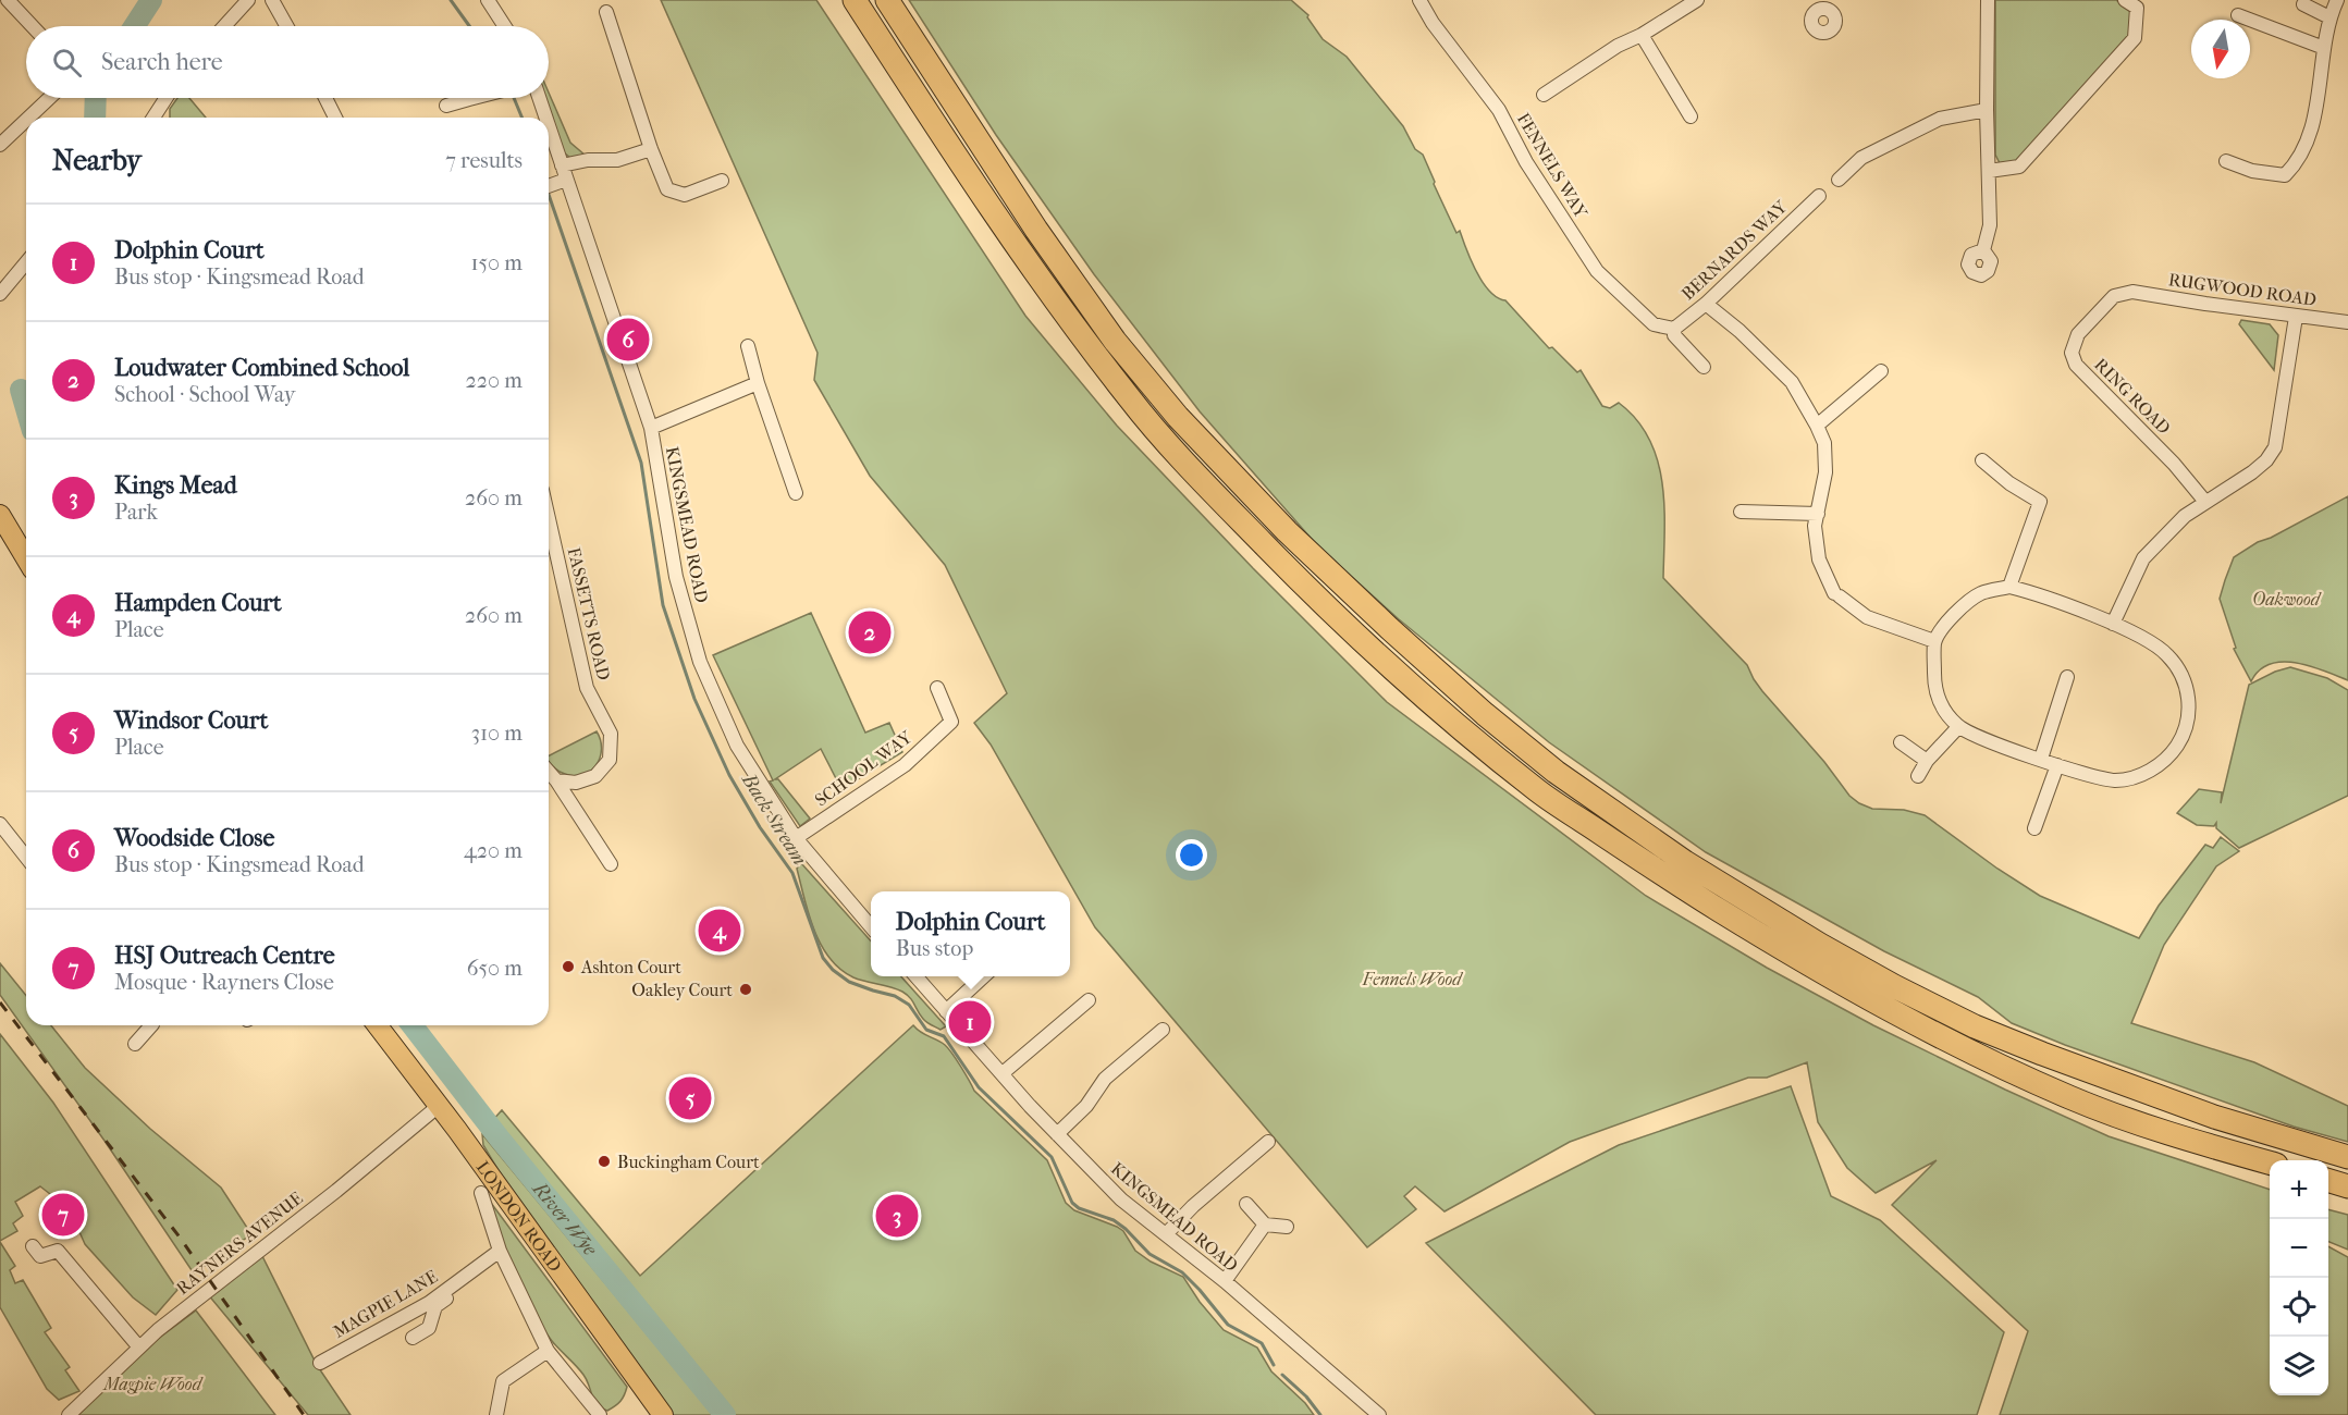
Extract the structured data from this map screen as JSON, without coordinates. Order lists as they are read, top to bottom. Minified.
{"streets":{"main road":["LONDON ROAD"],"street":["FENNELS WAY","BERNARDS WAY","RUGWOOD ROAD","RING ROAD","KINGSMEAD ROAD","FASSETTS ROAD","SCHOOL WAY","RAYNERS AVENUE","MAGPIE LANE"]},"crossings":[["FENNELS WAY","BERNARDS WAY"],["RUGWOOD ROAD","RING ROAD"],["KINGSMEAD ROAD","SCHOOL WAY"],["LONDON ROAD","RAYNERS AVENUE"],["LONDON ROAD","MAGPIE LANE"]],"water":["Back Stream","River Wye"],"parks":["Oakwood","Fennels Wood","Magpie Wood"],"places":["Ashton Court","Oakley Court","Buckingham Court"],"north":"bottom","page":{"search":"Search here","heading":["Nearby","7 results"],"list":[{"mark":"1","name":"Dolphin Court","note":"Bus stop · Kingsmead Road","value":"150 m"},{"mark":"2","name":"Loudwater Combined School","note":"School · School Way","value":"220 m"},{"mark":"3","name":"Kings Mead","note":"Park","value":"260 m"},{"mark":"4","name":"Hampden Court","note":"Place","value":"260 m"},{"mark":"5","name":"Windsor Court","note":"Place","value":"310 m"},{"mark":"6","name":"Woodside Close","note":"Bus stop · Kingsmead Road","value":"420 m"},{"mark":"7","name":"HSJ Outreach Centre","note":"Mosque · Rayners Close","value":"650 m"}],"pins":["6","2","4","1","5","7","3"],"popup":["Dolphin Court","Bus stop"],"map_buttons":["+","−"]}}
